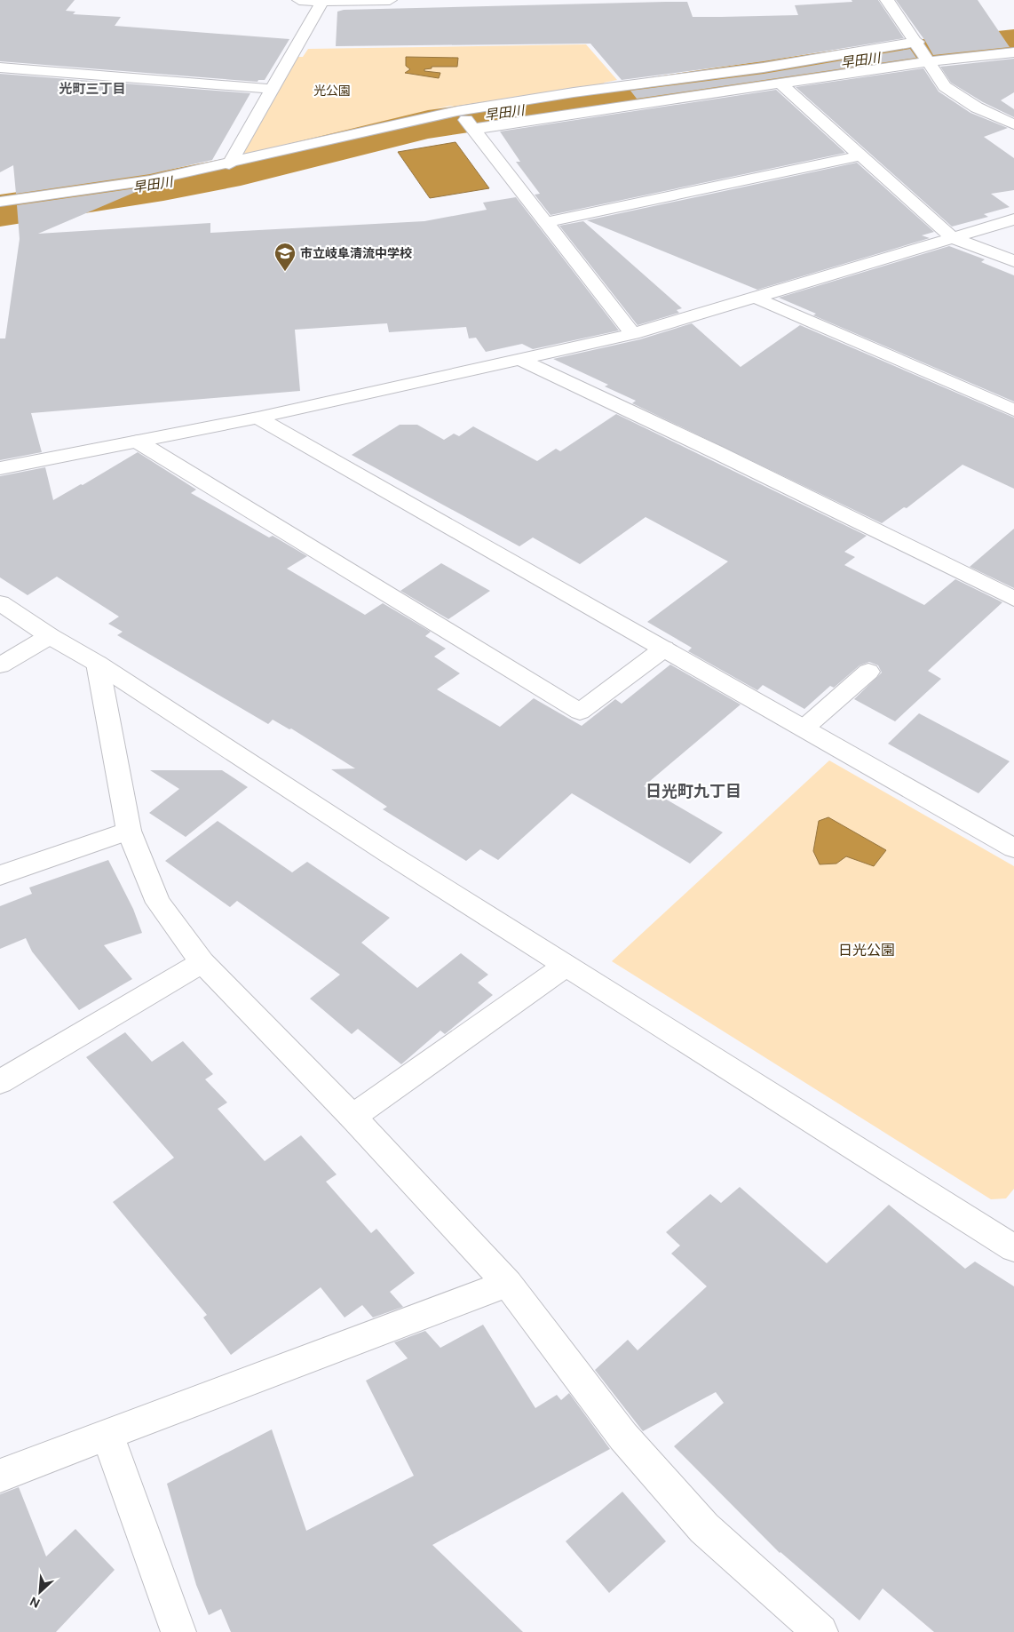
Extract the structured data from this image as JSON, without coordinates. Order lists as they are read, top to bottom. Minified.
{"districts":["光町三丁目","日光町九丁目"],"water":["早田川"],"parks":["光公園","日光公園"],"places":{"school or university":["市立岐阜清流中学校"]},"north":"bottom left"}
